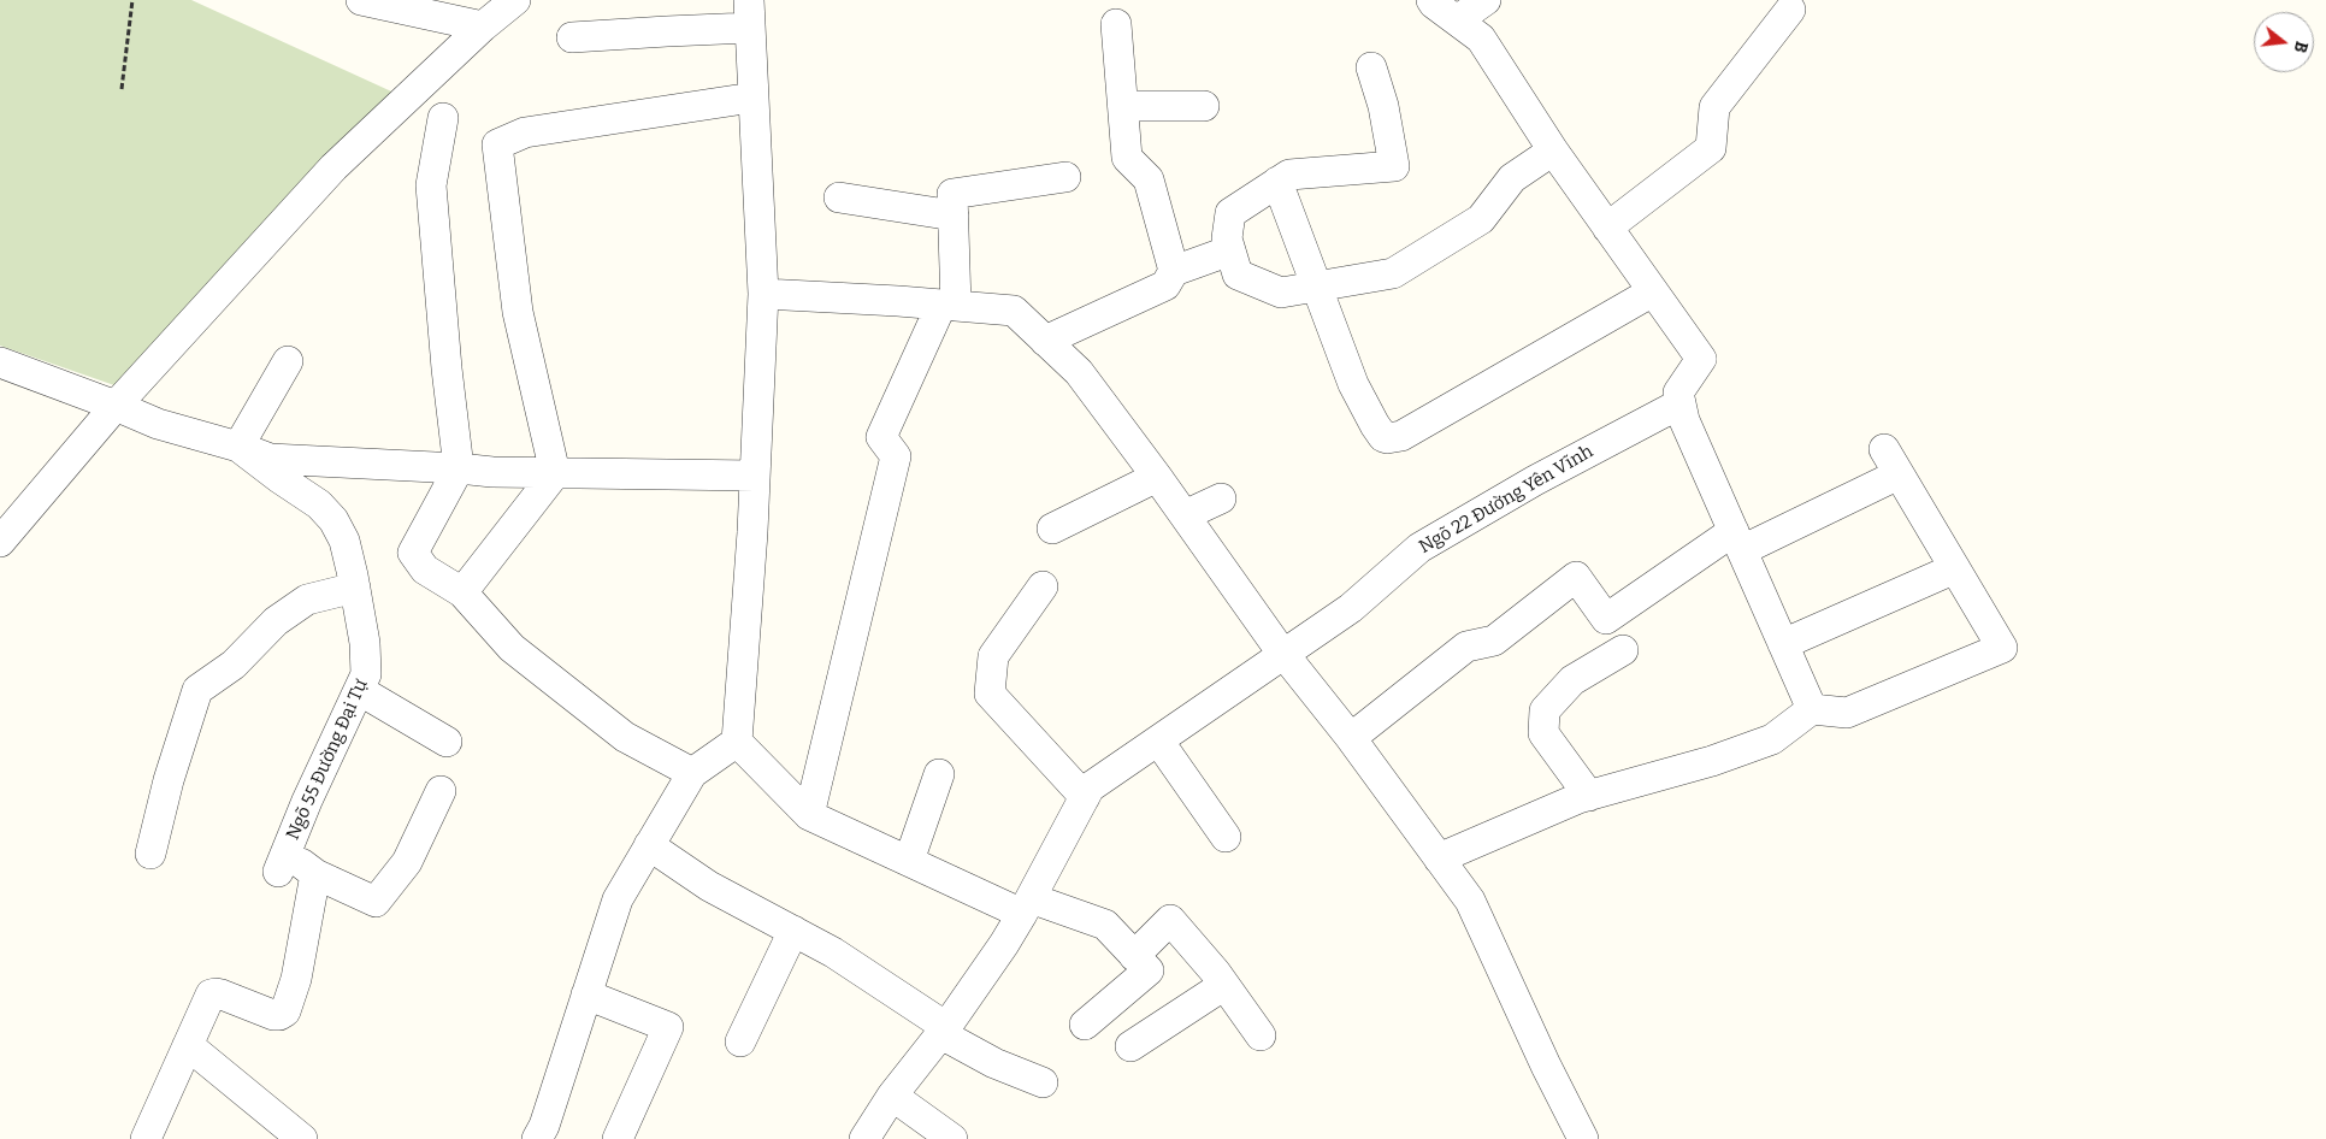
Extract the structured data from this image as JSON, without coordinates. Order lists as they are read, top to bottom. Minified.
{"streets":{"street":["Ngõ 22 Đường Yên Vĩnh","Ngõ 55 Đường Đại Tự"]},"north":"right"}
